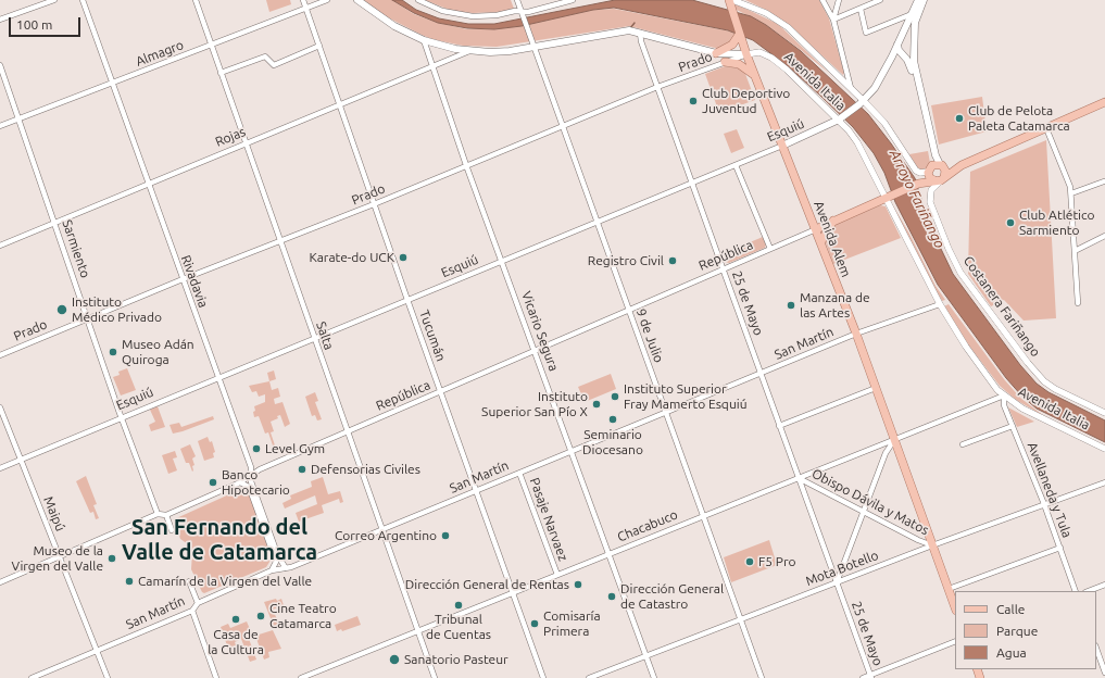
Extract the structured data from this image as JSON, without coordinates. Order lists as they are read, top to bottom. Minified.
{"streets":{"main road":["Avenida Italia","Esquiú","Avenida Alem"],"street":["Almagro","Prado","Rojas","Sarmiento","República","Rivadavia","25 de Mayo","Costanera Fariñango","Vicario Segura","Salta","Tucumán","9 de Julio","San Martín","Avellaneda y Tula","Obispo Dávila y Matos","Maipú","Pasaje Narvaez","Chacabuco","Mota Botello"]},"crossings":[["Almagro","Sarmiento"],["Almagro","Rivadavia"],["Almagro","Salta"],["Almagro","Tucumán"],["Prado","Avenida Italia"],["Prado","Avenida Alem"],["Prado","Sarmiento"],["Prado","Rivadavia"],["Prado","25 de Mayo"],["Prado","Vicario Segura"],["Prado","Salta"],["Prado","Tucumán"],["Prado","9 de Julio"],["Avenida Italia","Esquiú"],["Avenida Italia","Rojas"],["Avenida Italia","Avenida Alem"],["Avenida Italia","25 de Mayo"],["Avenida Italia","Vicario Segura"],["Avenida Italia","9 de Julio"],["Avenida Italia","San Martín"],["Avenida Italia","Avellaneda y Tula"],["Avenida Italia","Chacabuco"],["Esquiú","Avenida Alem"],["Esquiú","Sarmiento"],["Esquiú","Rivadavia"],["Esquiú","25 de Mayo"],["Esquiú","Vicario Segura"],["Esquiú","Salta"],["Esquiú","Tucumán"],["Esquiú","9 de Julio"],["Esquiú","Maipú"],["Rojas","Sarmiento"],["Rojas","Rivadavia"],["Rojas","Vicario Segura"],["Rojas","Salta"],["Rojas","Tucumán"],["Avenida Alem","República"],["Avenida Alem","San Martín"],["Avenida Alem","Obispo Dávila y Matos"],["Avenida Alem","Chacabuco"],["Avenida Alem","Mota Botello"],["República","Rivadavia"],["República","25 de Mayo"],["República","Vicario Segura"],["República","Salta"],["República","Tucumán"],["República","9 de Julio"],["Rivadavia","San Martín"],["25 de Mayo","San Martín"],["25 de Mayo","Obispo Dávila y Matos"],["25 de Mayo","Chacabuco"],["25 de Mayo","Mota Botello"],["Vicario Segura","San Martín"],["Vicario Segura","Chacabuco"],["Vicario Segura","Mota Botello"],["Salta","San Martín"],["Salta","Chacabuco"],["Tucumán","San Martín"],["Tucumán","Chacabuco"],["9 de Julio","San Martín"],["9 de Julio","Chacabuco"],["9 de Julio","Mota Botello"],["San Martín","Maipú"],["San Martín","Pasaje Narvaez"],["Avellaneda y Tula","Chacabuco"],["Avellaneda y Tula","Mota Botello"],["Obispo Dávila y Matos","Chacabuco"],["Obispo Dávila y Matos","Mota Botello"],["Pasaje Narvaez","Chacabuco"]],"districts":["San Fernando del Valle de Catamarca"],"water":["Arroyo Fariñango"],"places":["Club Deportivo Juventud","Club de Pelota Paleta Catamarca","Club Atlético Sarmiento","Karate-do UCK","Registro Civil","Manzana de las Artes","Instituto Médico Privado","Museo Adán Quiroga","Instituto Superior Fray Mamerto Esquiú","Instituto Superior San Pío X","Seminario Diocesano","Level Gym","Defensorias Civiles","Banco Hipotecario","Correo Argentino","Museo de la Virgen del Valle","F5 Pro","Camarín de la Virgen del Valle","Dirección General de Rentas","Dirección General de Catastro","Tribunal de Cuentas","Cine Teatro Catamarca","Casa de la Cultura","Comisaría Primera","Sanatorio Pasteur"],"legend":["Calle","Parque","Agua"],"scale_bar":"100 m"}
